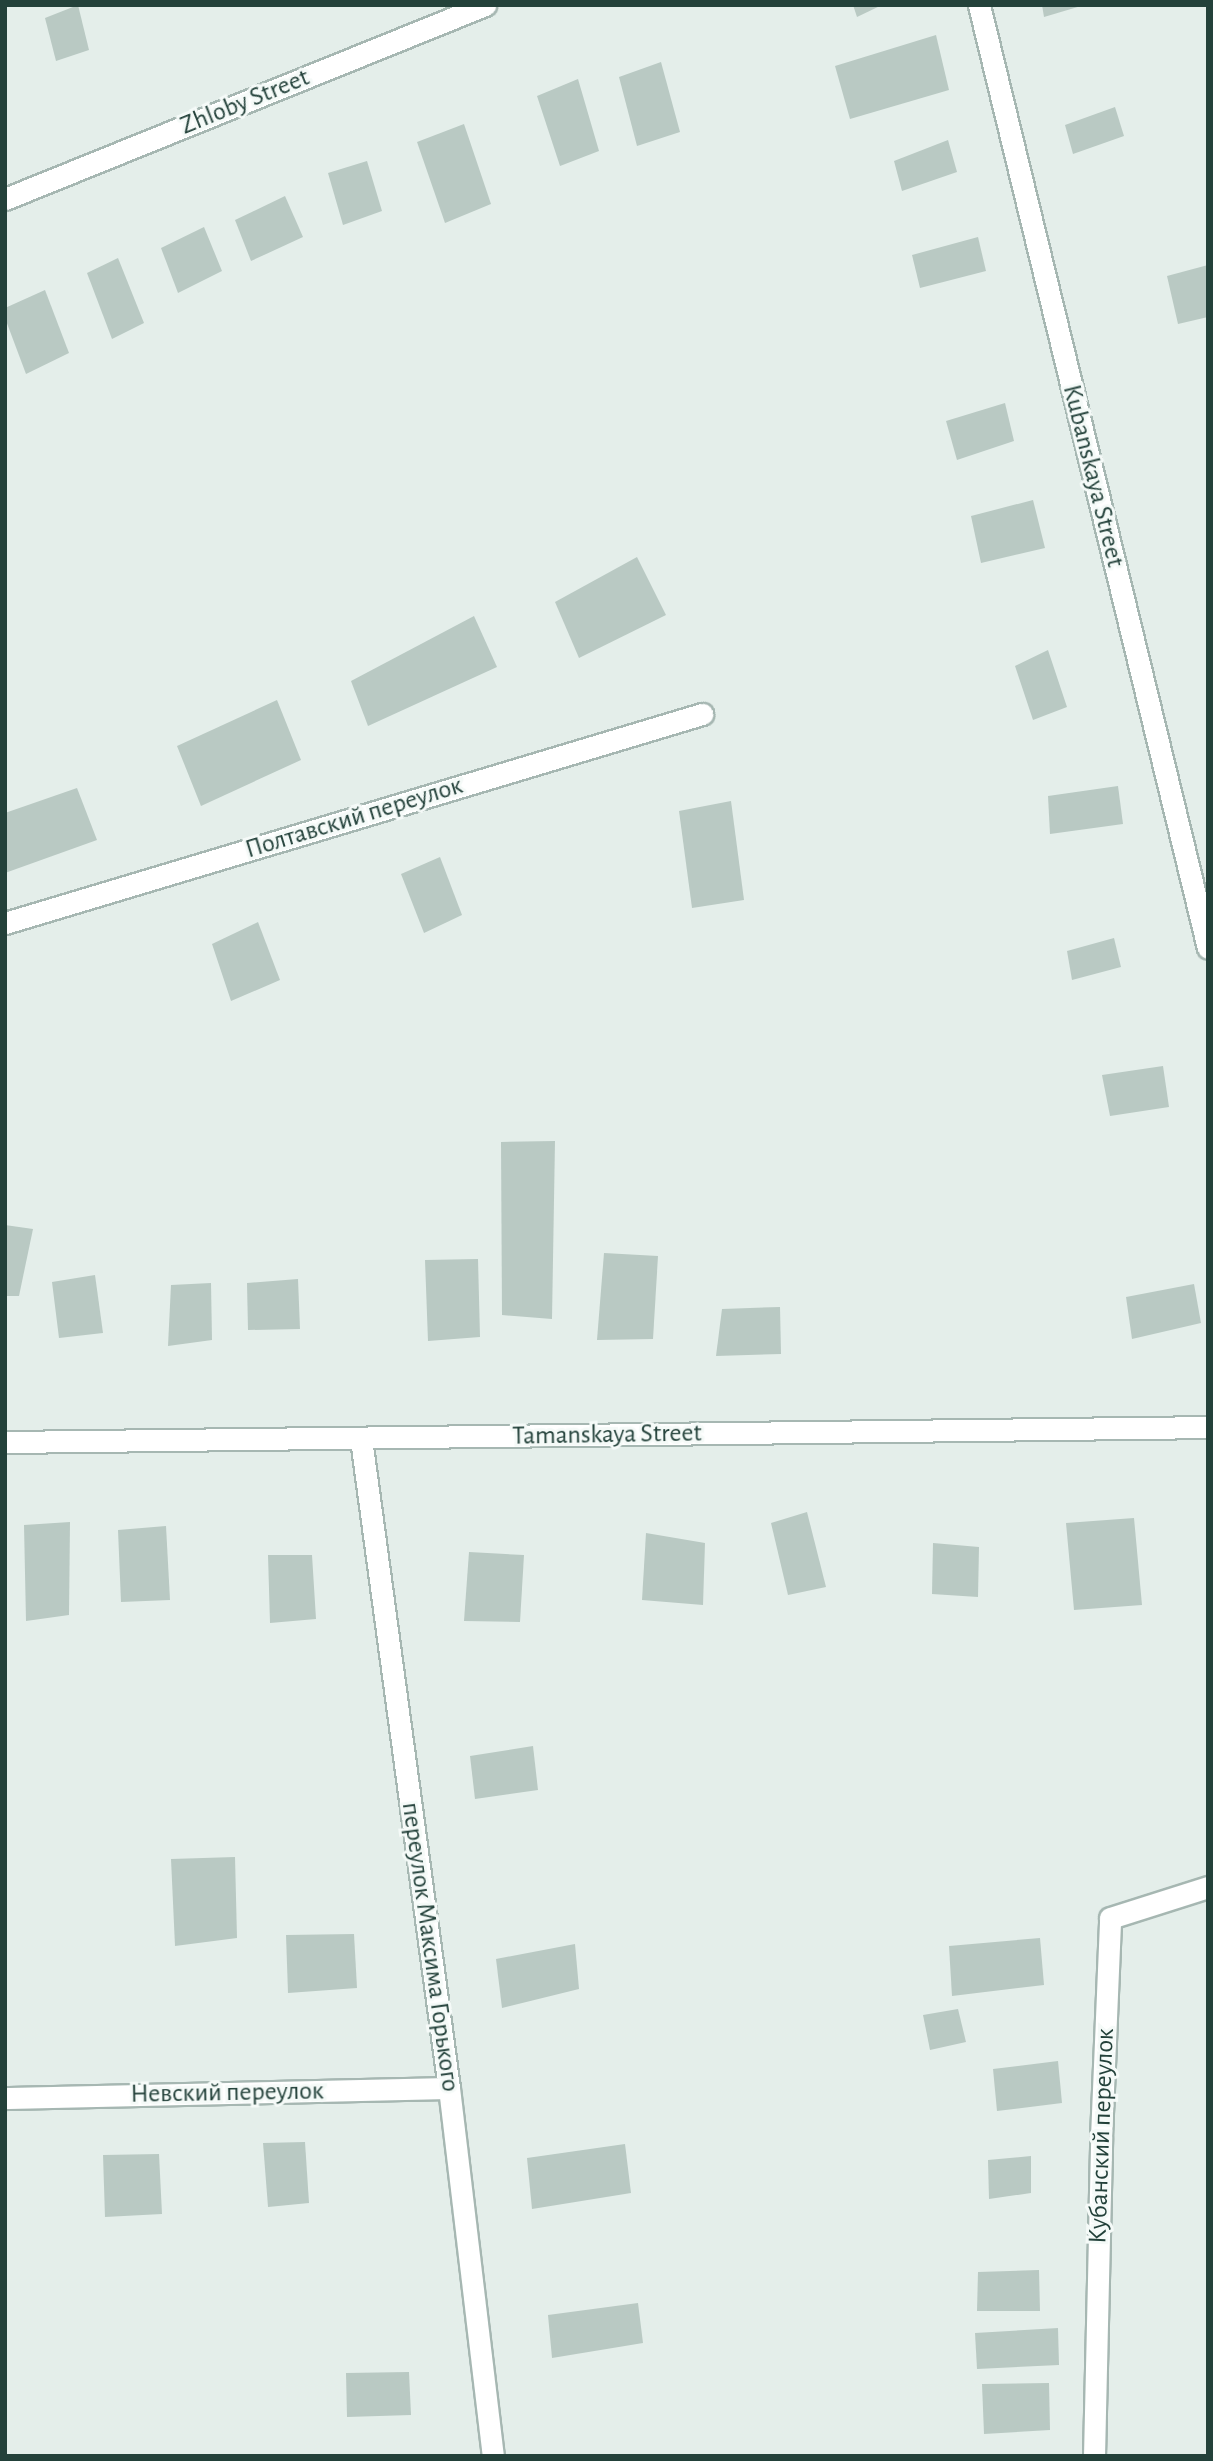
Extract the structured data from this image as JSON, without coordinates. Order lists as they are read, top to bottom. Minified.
{"streets":{"street":["Zhloby Street","Kubanskaya Street","Полтавский переулок","Tamanskaya Street","переулок Максима Горького","Невский переулок","Кубанский переулок"]},"crossings":[["Tamanskaya Street","переулок Максима Горького"],["переулок Максима Горького","Невский переулок"]]}
